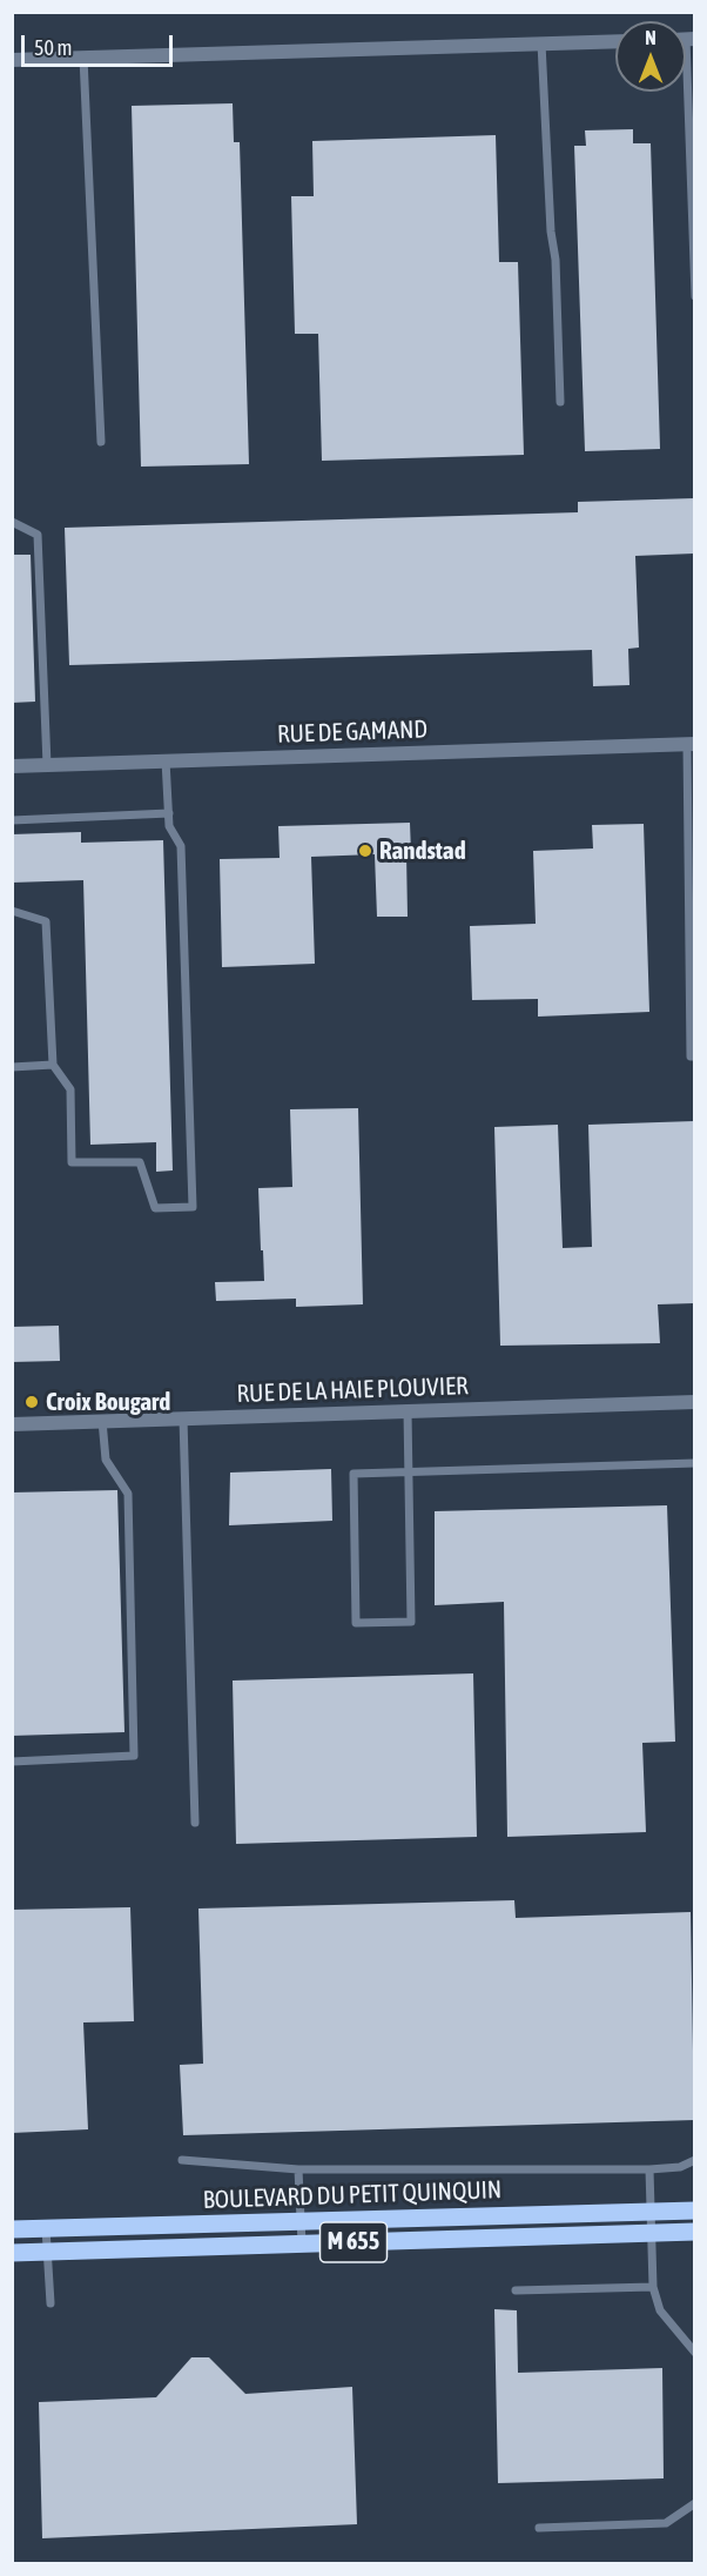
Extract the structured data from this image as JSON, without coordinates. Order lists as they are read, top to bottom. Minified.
{"streets":{"main road":["BOULEVARD DU PETIT QUINQUIN","M 655"],"street":["RUE DE GAMAND","RUE DE LA HAIE PLOUVIER"]},"places":["Randstad","Croix Bougard"],"scale_bar":"50 m","north":"top"}
